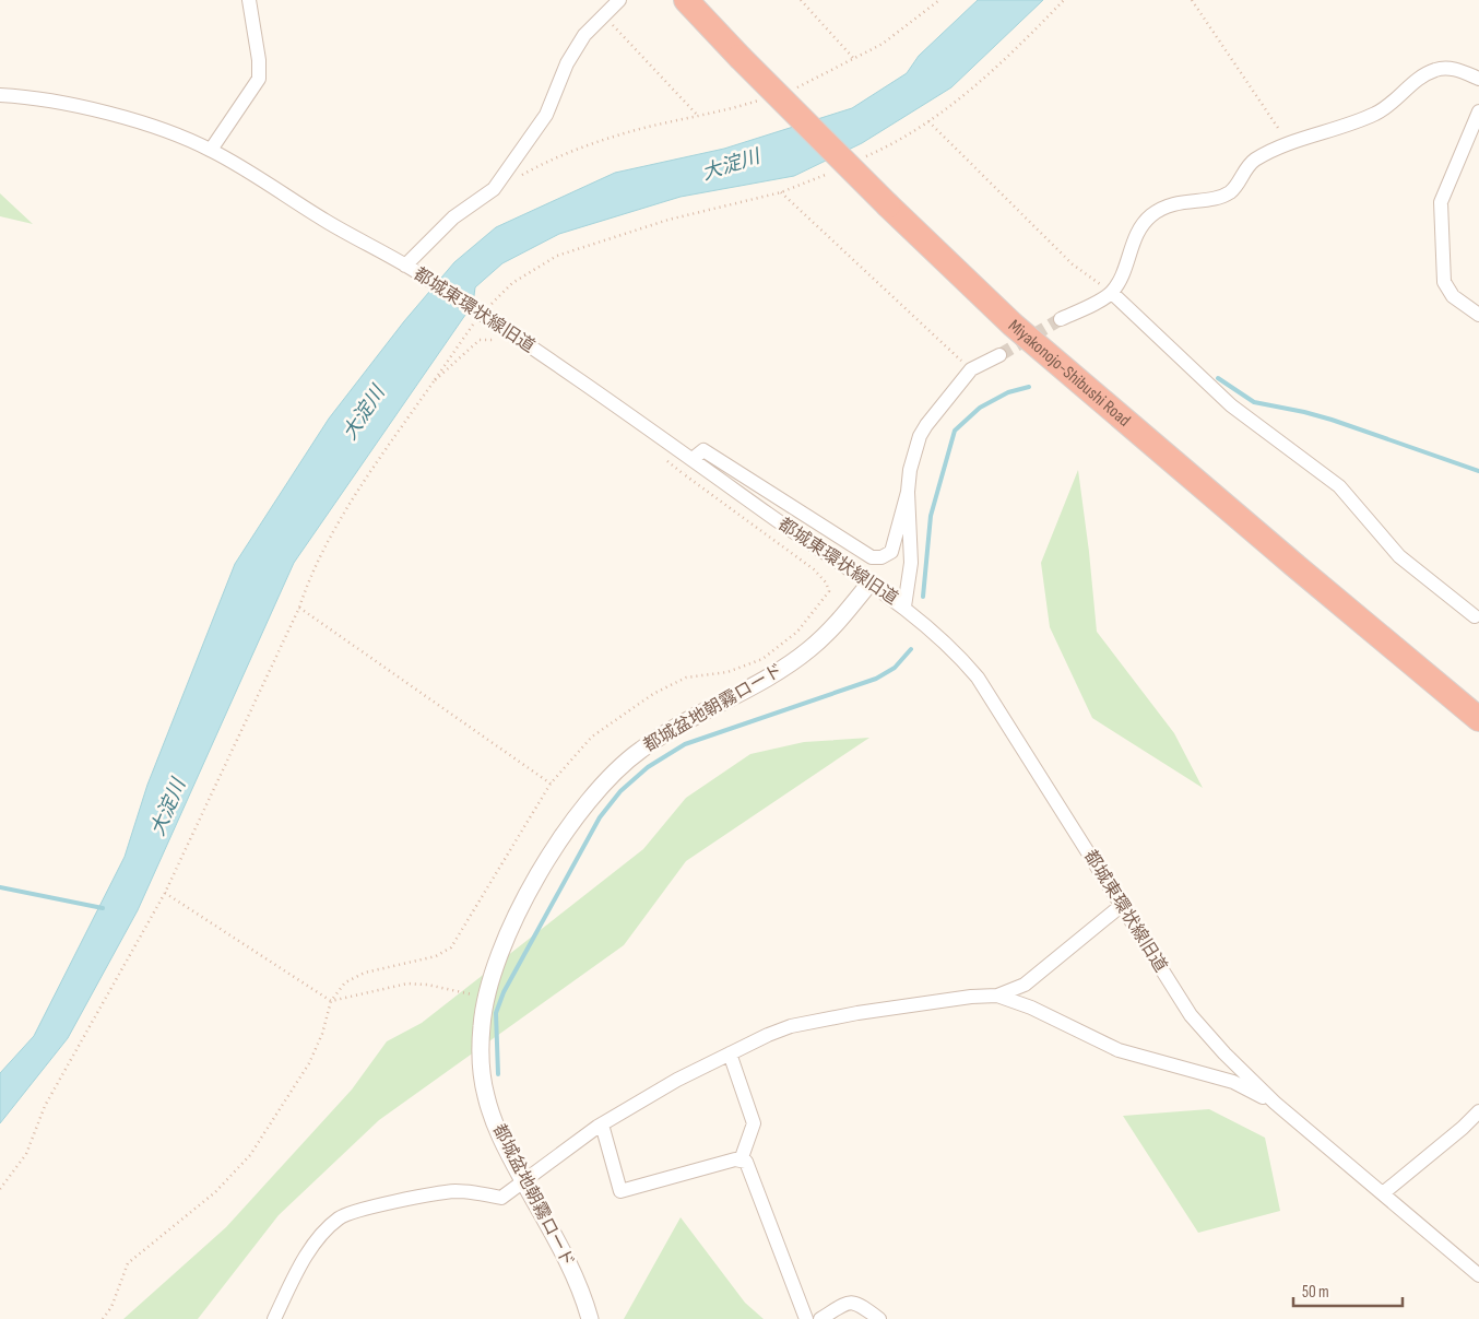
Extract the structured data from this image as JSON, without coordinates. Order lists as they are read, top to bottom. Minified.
{"streets":{"highway":["Miyakonojo-Shibushi Road"],"street":["都城東環状線旧道","都城盆地朝霧ロード"]},"crossings":[["都城東環状線旧道","都城盆地朝霧ロード"]],"water":["大淀川"],"scale_bar":"50 m"}
